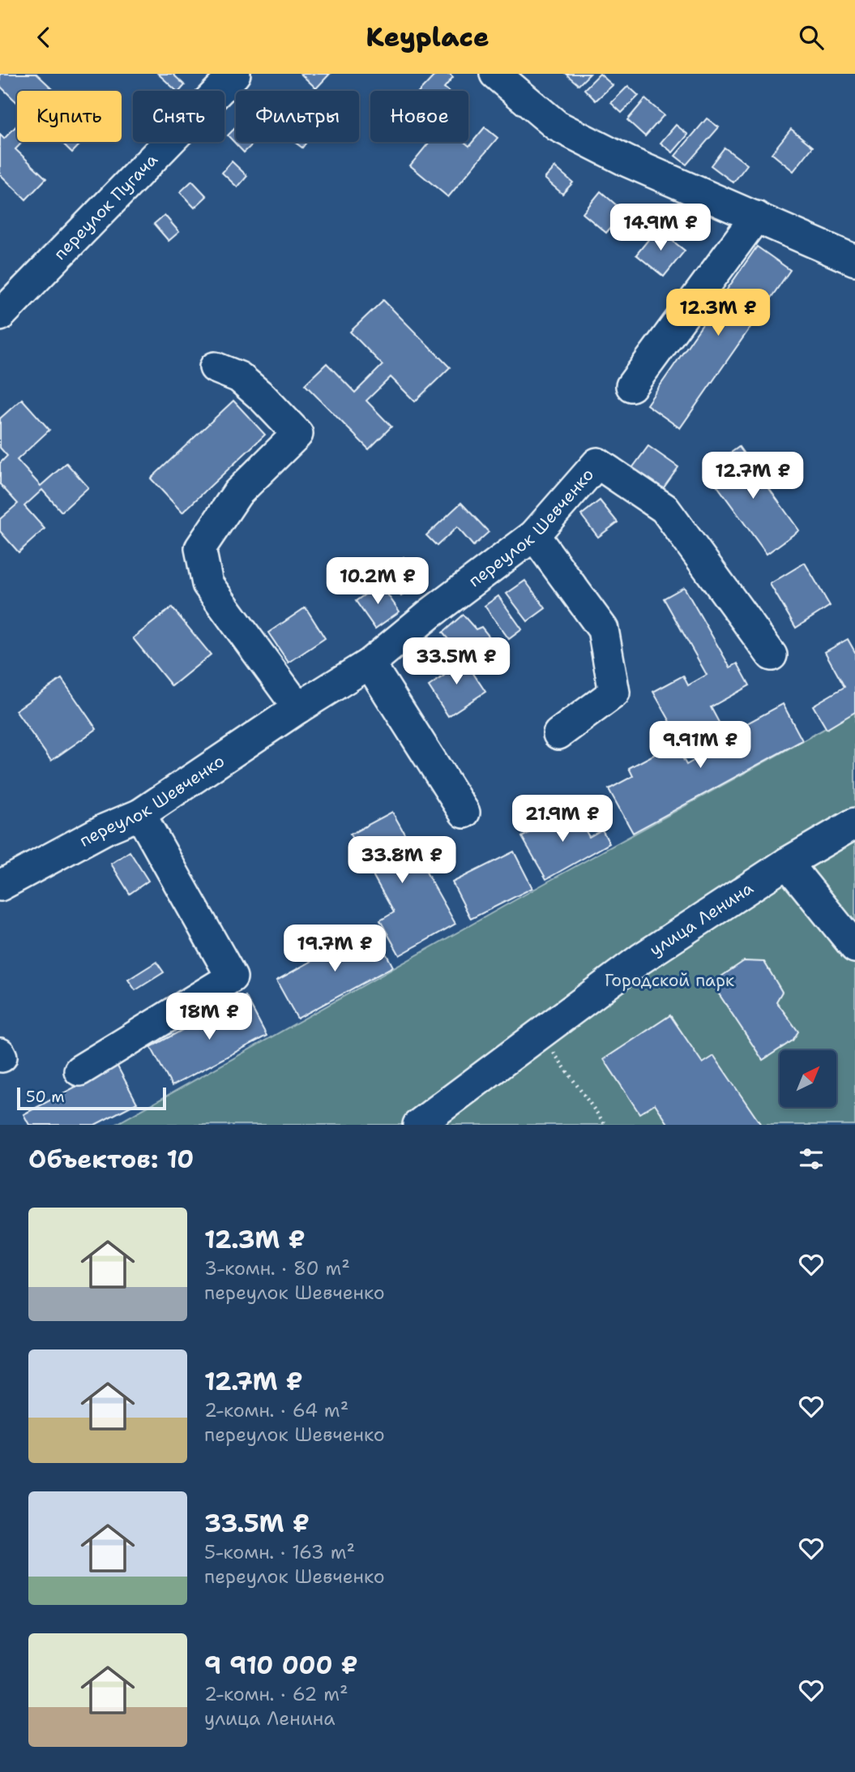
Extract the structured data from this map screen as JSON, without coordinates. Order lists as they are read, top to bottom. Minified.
{"streets":{"street":["переулок Пугача","переулок Шевченко","улица Ленина"]},"parks":["Городской парк"],"scale_bar":"50 m","north":"top right","page":{"header":"Keyplace","chip":["Купить","Снять","Фильтры","Новое"],"price":["14.9M ₽","12.3M ₽","12.7M ₽","10.2M ₽","33.5M ₽","9.91M ₽","21.9M ₽","33.8M ₽","19.7M ₽","18M ₽"],"scale":"50 m","heading":"Объектов: 10","list":[{"name":"12.3M ₽","note":"3-комн. · 80 m² · переулок Шевченко"},{"name":"12.7M ₽","note":"2-комн. · 64 m² · переулок Шевченко"},{"name":"33.5M ₽","note":"5-комн. · 163 m² · переулок Шевченко"},{"name":"9 910 000 ₽","note":"2-комн. · 62 m² · улица Ленина"}]}}
